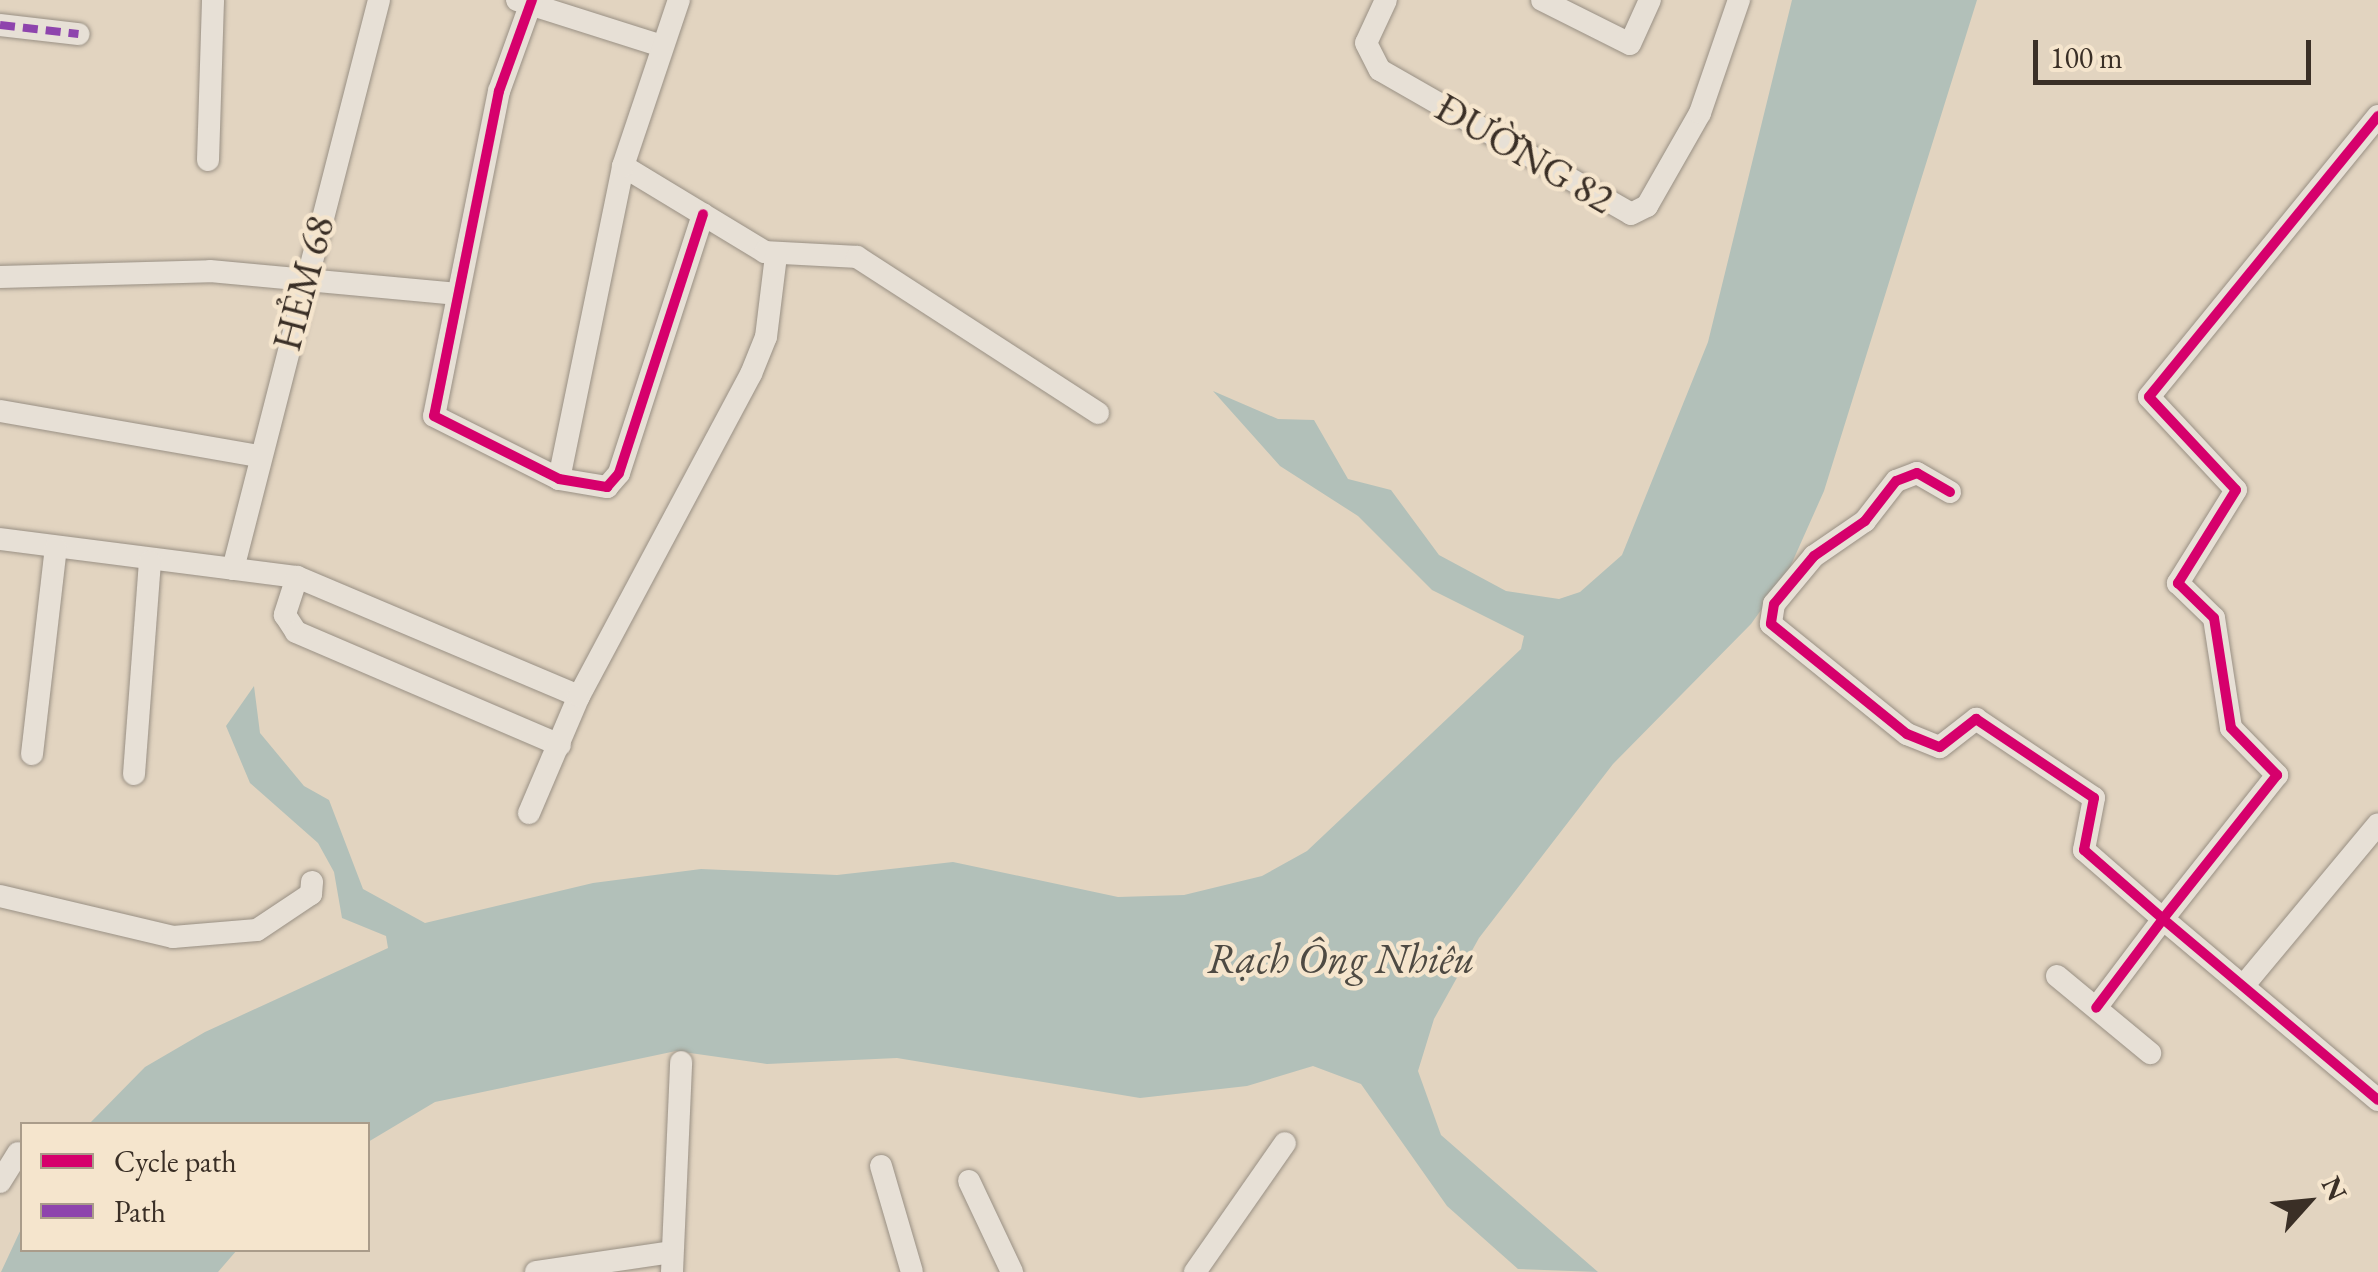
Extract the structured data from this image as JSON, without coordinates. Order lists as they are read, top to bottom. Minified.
{"streets":{"street":["ĐƯỜNG 82","HẺM 68"]},"water":["Rạch Ông Nhiêu"],"legend":["Cycle path","Path"],"scale_bar":"100 m","north":"top right"}
